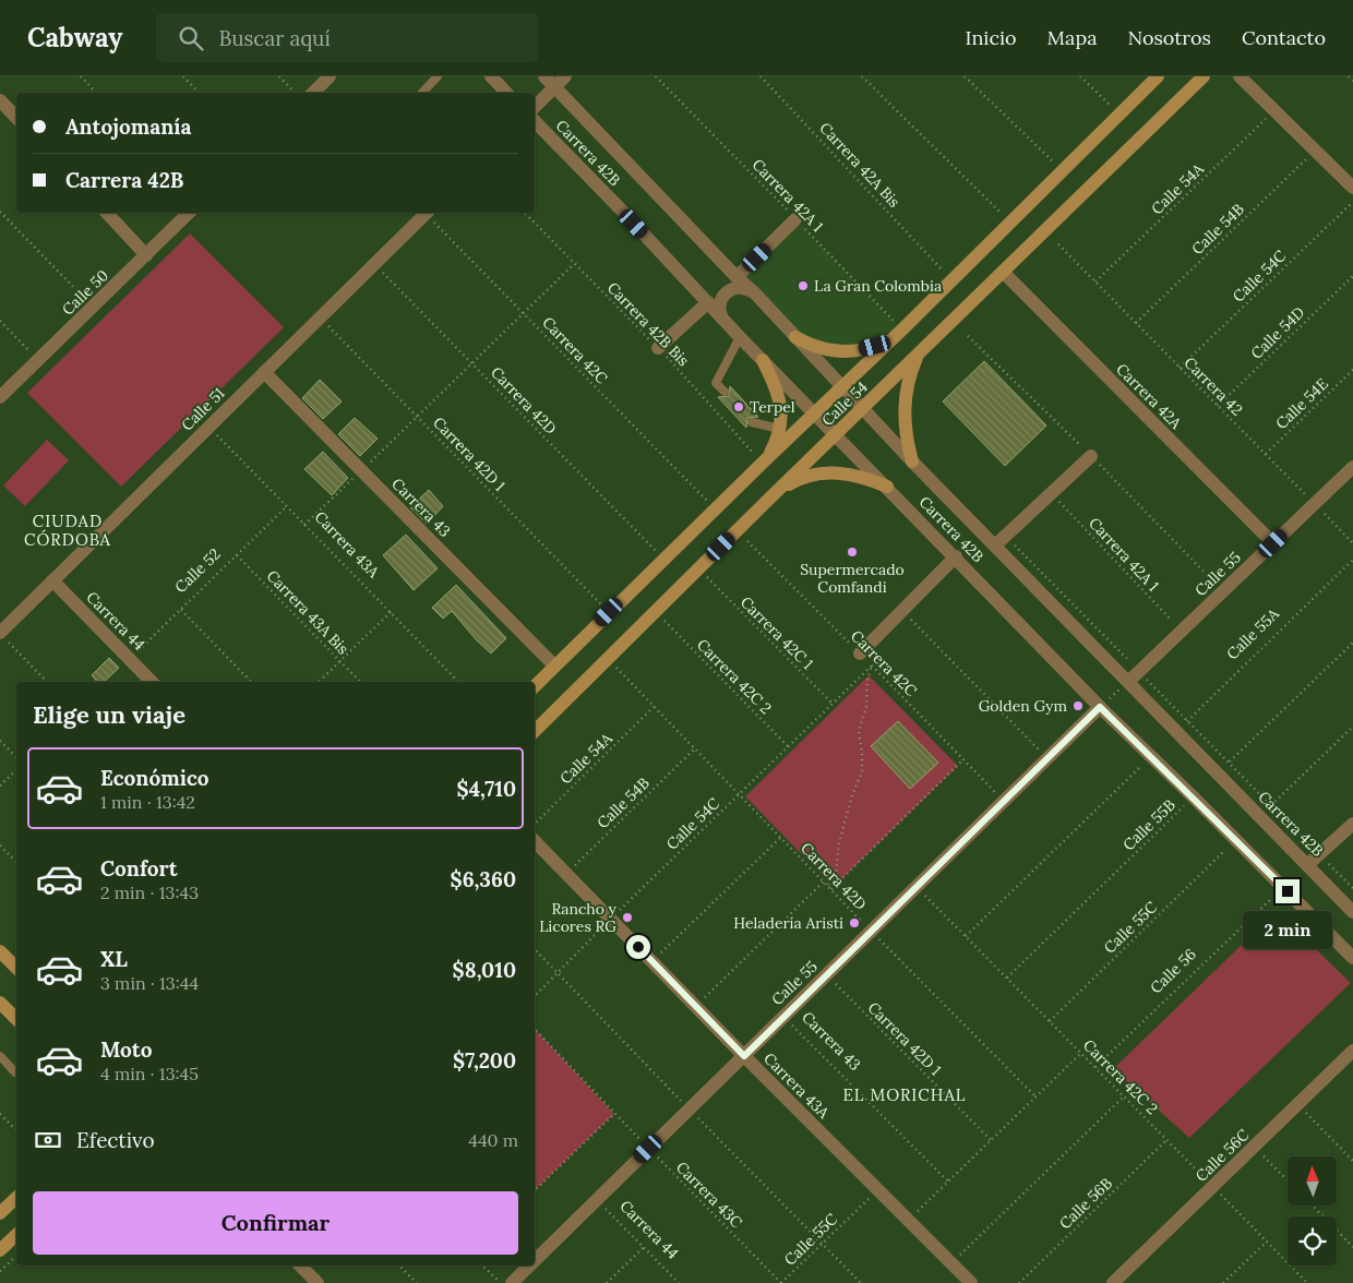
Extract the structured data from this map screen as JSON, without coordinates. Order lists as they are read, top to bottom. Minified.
{"streets":{"main road":["Calle 54"],"street":["Carrera 42B","Calle 50","Carrera 42A","Calle 51","Carrera 43","Carrera 43A","Calle 55","Carrera 44","Calle 56C"],"path":["Carrera 42A Bis","Calle 54A","Carrera 42A 1","Calle 54B","Calle 54C","Carrera 42B Bis","Calle 54D","Carrera 42C","Carrera 42","Carrera 42D","Calle 54E","Carrera 42D 1","Calle 52","Carrera 43A Bis","Carrera 42C 1","Calle 55A","Carrera 42C 2","Calle 55B","Calle 55C","Calle 56","Carrera 43C","Calle 56B"]},"crossings":[["Carrera 42B","Calle 54"],["Carrera 42B","Calle 55"],["Carrera 42B","Calle 55A"],["Carrera 42B","Calle 55B"],["Calle 54A","Carrera 42"],["Calle 54A","Carrera 42D"],["Carrera 42A 1","Calle 54"],["Carrera 42A 1","Calle 55"],["Calle 54B","Carrera 42"],["Calle 54B","Carrera 42D"],["Calle 54B","Carrera 43A"],["Calle 54C","Carrera 42C"],["Calle 54C","Carrera 42"],["Calle 54C","Carrera 42D"],["Calle 54C","Carrera 43A"],["Calle 54C","Carrera 42C 1"],["Calle 54C","Carrera 42C 2"],["Carrera 42B Bis","Calle 54"],["Calle 54D","Carrera 42"],["Carrera 42C","Calle 55"],["Carrera 42","Calle 54E"],["Carrera 42","Calle 55"],["Carrera 42A","Calle 54"],["Carrera 42A","Calle 55"],["Carrera 42D","Calle 51"],["Carrera 42D","Calle 55"],["Calle 54","Carrera 43"],["Calle 51","Carrera 42D 1"],["Calle 51","Carrera 43"],["Calle 51","Carrera 43A"],["Calle 51","Carrera 44"],["Carrera 42D 1","Calle 55"],["Carrera 43","Calle 55"],["Carrera 43A","Calle 52"],["Carrera 43A","Calle 55"],["Carrera 43A","Calle 55C"],["Calle 52","Carrera 43A Bis"],["Calle 52","Carrera 44"],["Calle 55","Carrera 44"],["Calle 55","Carrera 42C 2"],["Calle 55","Carrera 43C"],["Carrera 42C 2","Calle 55B"],["Carrera 42C 2","Calle 55C"],["Carrera 42C 2","Calle 56"],["Carrera 42C 2","Calle 56C"],["Carrera 42C 2","Calle 56B"],["Calle 55C","Carrera 43C"]],"districts":["CIUDAD CÓRDOBA","EL MORICHAL"],"places":["La Gran Colombia","Terpel","Supermercado Comfandi","Golden Gym","Rancho y Licores RG","Heladería Aristi"],"north":"top","page":{"header":"Cabway","search":"Buscar aquí","nav":["Inicio","Mapa","Nosotros","Contacto"],"banner":["Antojomanía","Carrera 42B"],"heading":"Elige un viaje","list":[{"name":"Económico","note":"1 min · 13:42","value":"$4,710"},{"name":"Confort","note":"2 min · 13:43","value":"$6,360"},{"name":"XL","note":"3 min · 13:44","value":"$8,010"},{"name":"Moto","note":"4 min · 13:45","value":"$7,200"}],"bubble":"2 min","pay":["Efectivo","440 m"],"buttons":"Confirmar"}}
